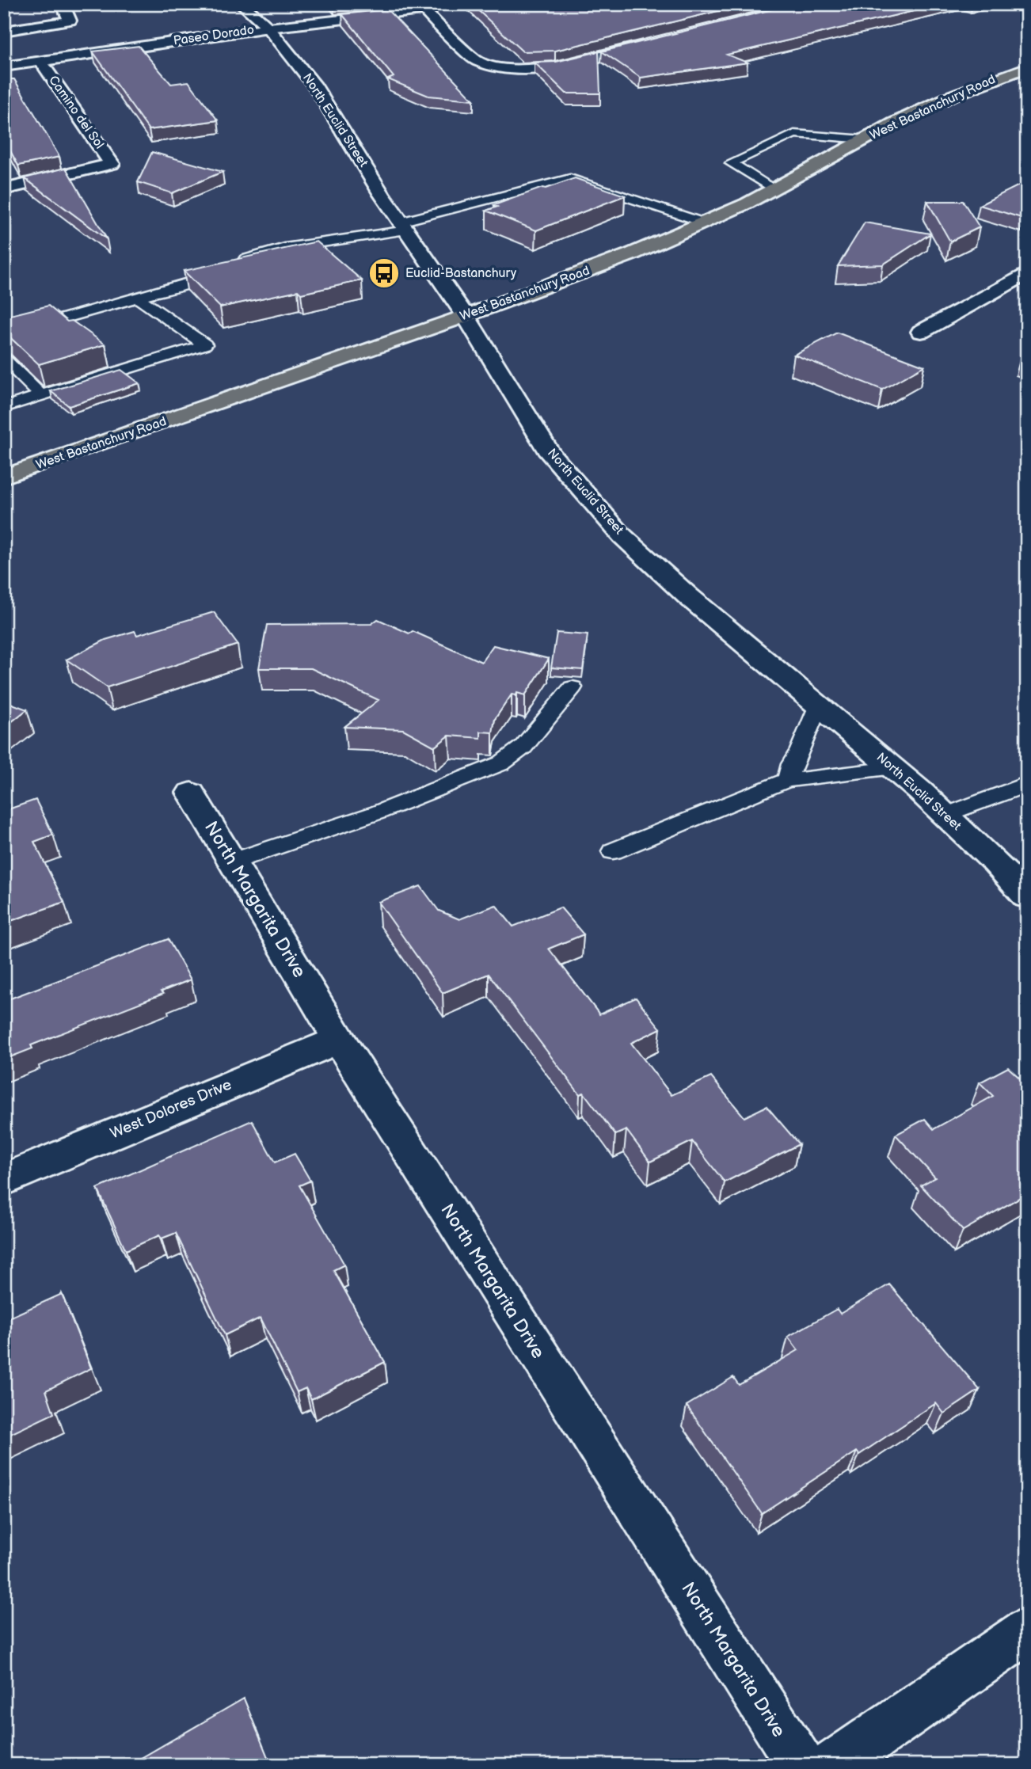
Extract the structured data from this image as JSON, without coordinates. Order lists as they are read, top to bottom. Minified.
{"streets":{"main road":["West Bastanchury Road"],"street":["Paseo Dorado","Camino del Sol","North Euclid Street","North Margarita Drive","West Dolores Drive"]},"crossings":[["Paseo Dorado","Camino del Sol"],["Paseo Dorado","North Euclid Street"],["West Bastanchury Road","North Euclid Street"],["North Margarita Drive","West Dolores Drive"]],"places":{"bus stop":["Euclid-Bastanchury"]}}
